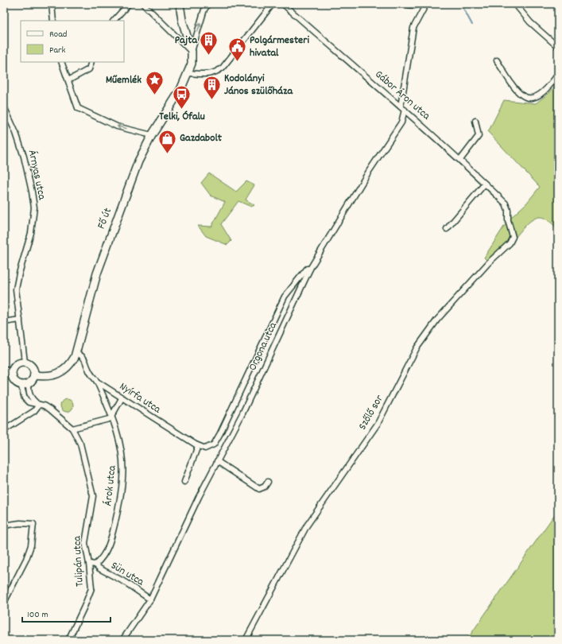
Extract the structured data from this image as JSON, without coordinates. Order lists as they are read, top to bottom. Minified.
{"streets":{"main road":["Fő út"],"street":["Gábor Áron utca","Árnyas utca","Orgona utca","Nyírfa utca","Szőlő sor","Árok utca","Tulipán utca","Sün utca"]},"crossings":[["Gábor Áron utca","Orgona utca"],["Gábor Áron utca","Szőlő sor"],["Árnyas utca","Fő út"],["Árnyas utca","Tulipán utca"],["Fő út","Nyírfa utca"],["Fő út","Tulipán utca"],["Orgona utca","Nyírfa utca"],["Orgona utca","Sün utca"],["Nyírfa utca","Árok utca"],["Árok utca","Sün utca"]],"places":{"building":["Pajta","Kodolányi János szülőháza"],"public building":["Polgármesteri hivatal"],"place":["Műemlék"],"bus stop":["Telki, Ófalu"],"shop":["Gazdabolt"]},"legend":["Road","Park"],"scale_bar":"100 m"}
